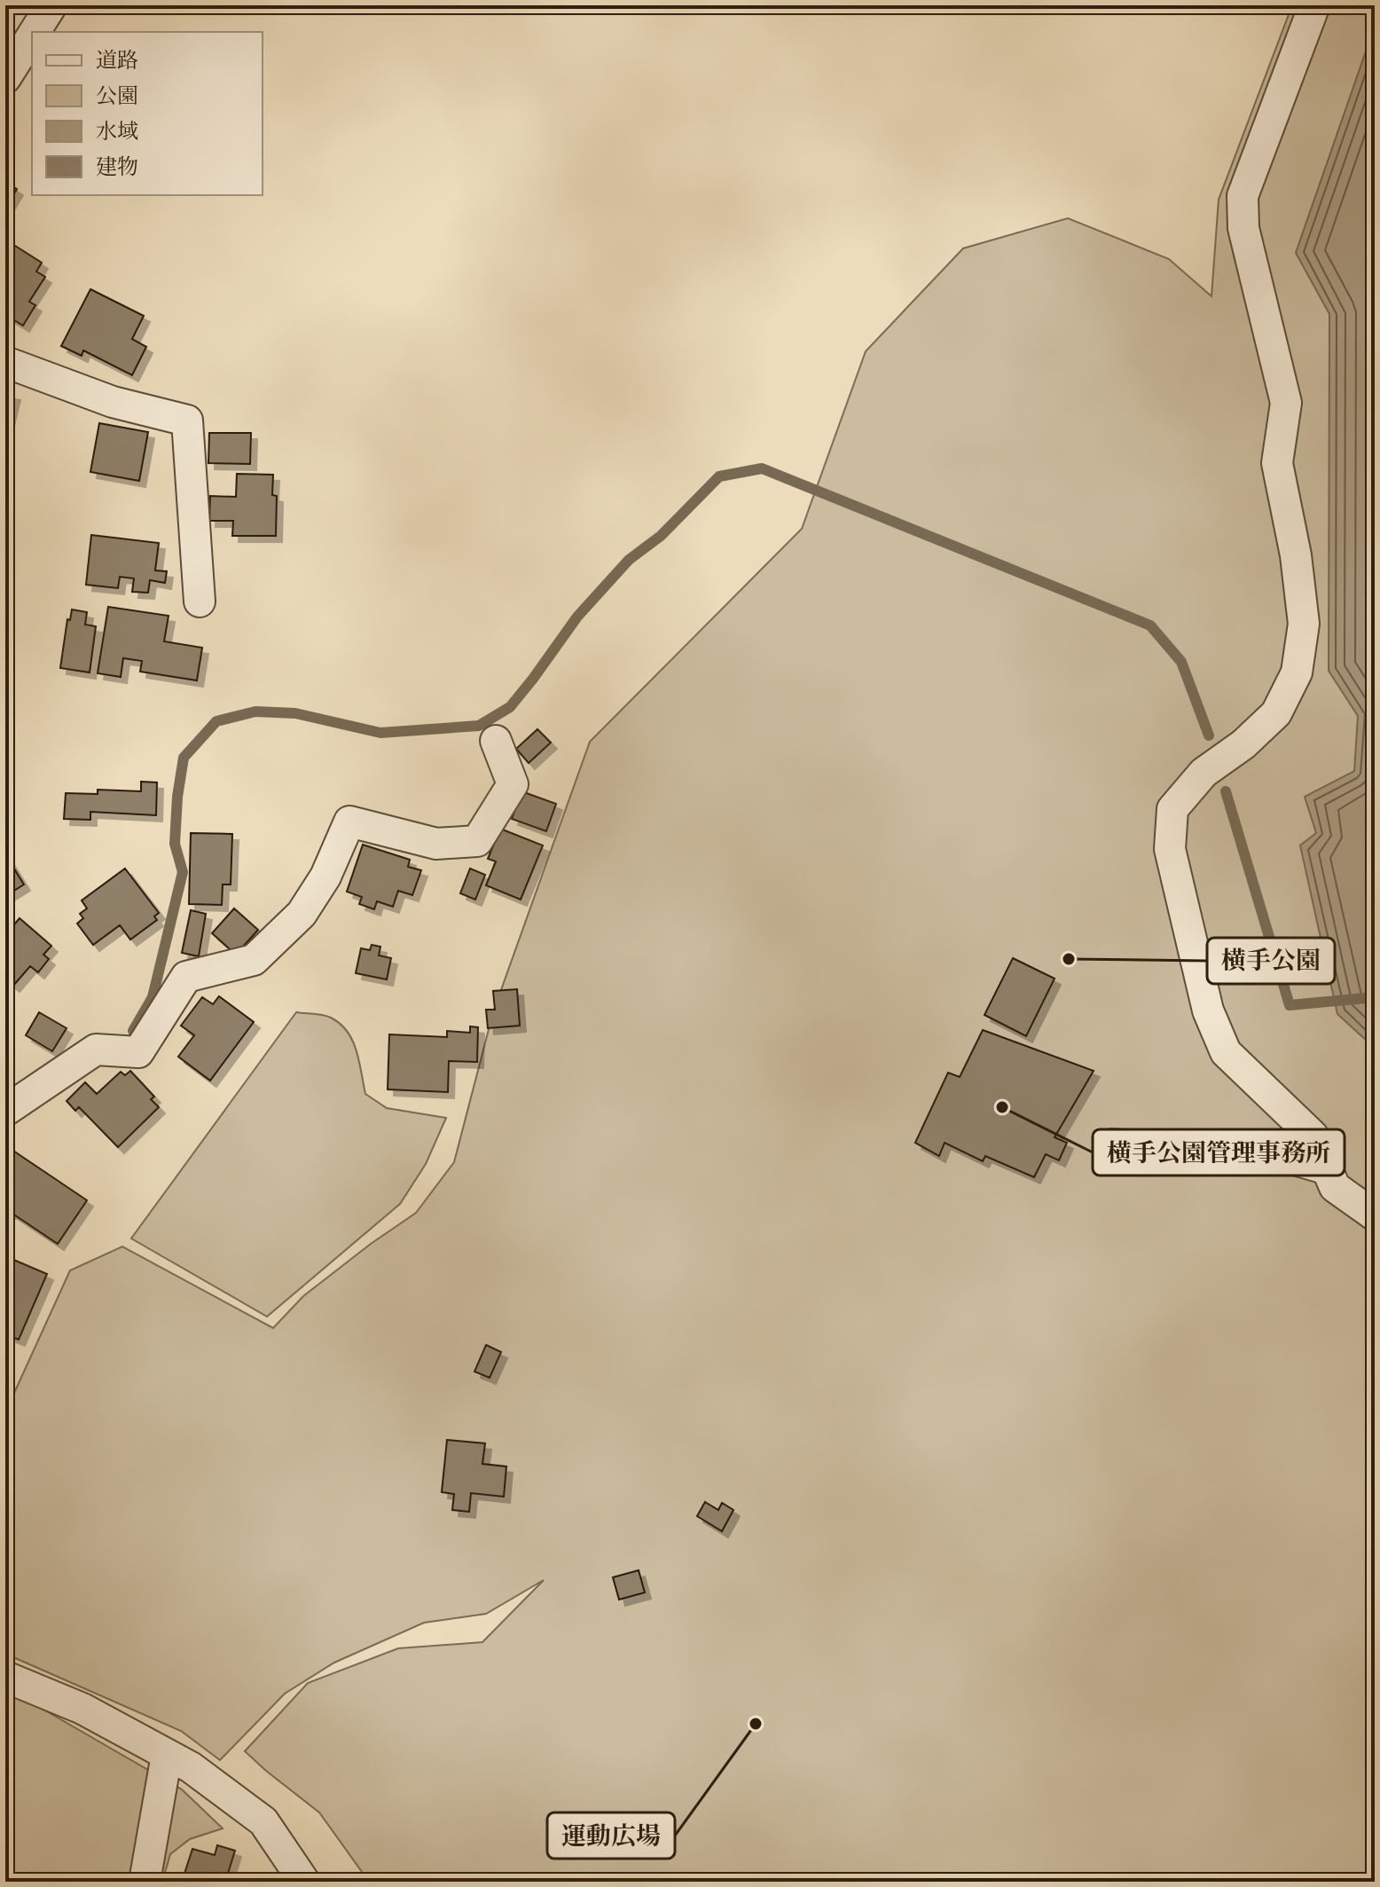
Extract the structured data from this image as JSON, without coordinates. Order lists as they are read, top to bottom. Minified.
{"places":["横手公園","横手公園管理事務所","運動広場"],"legend":["道路","公園","水域","建物"]}
